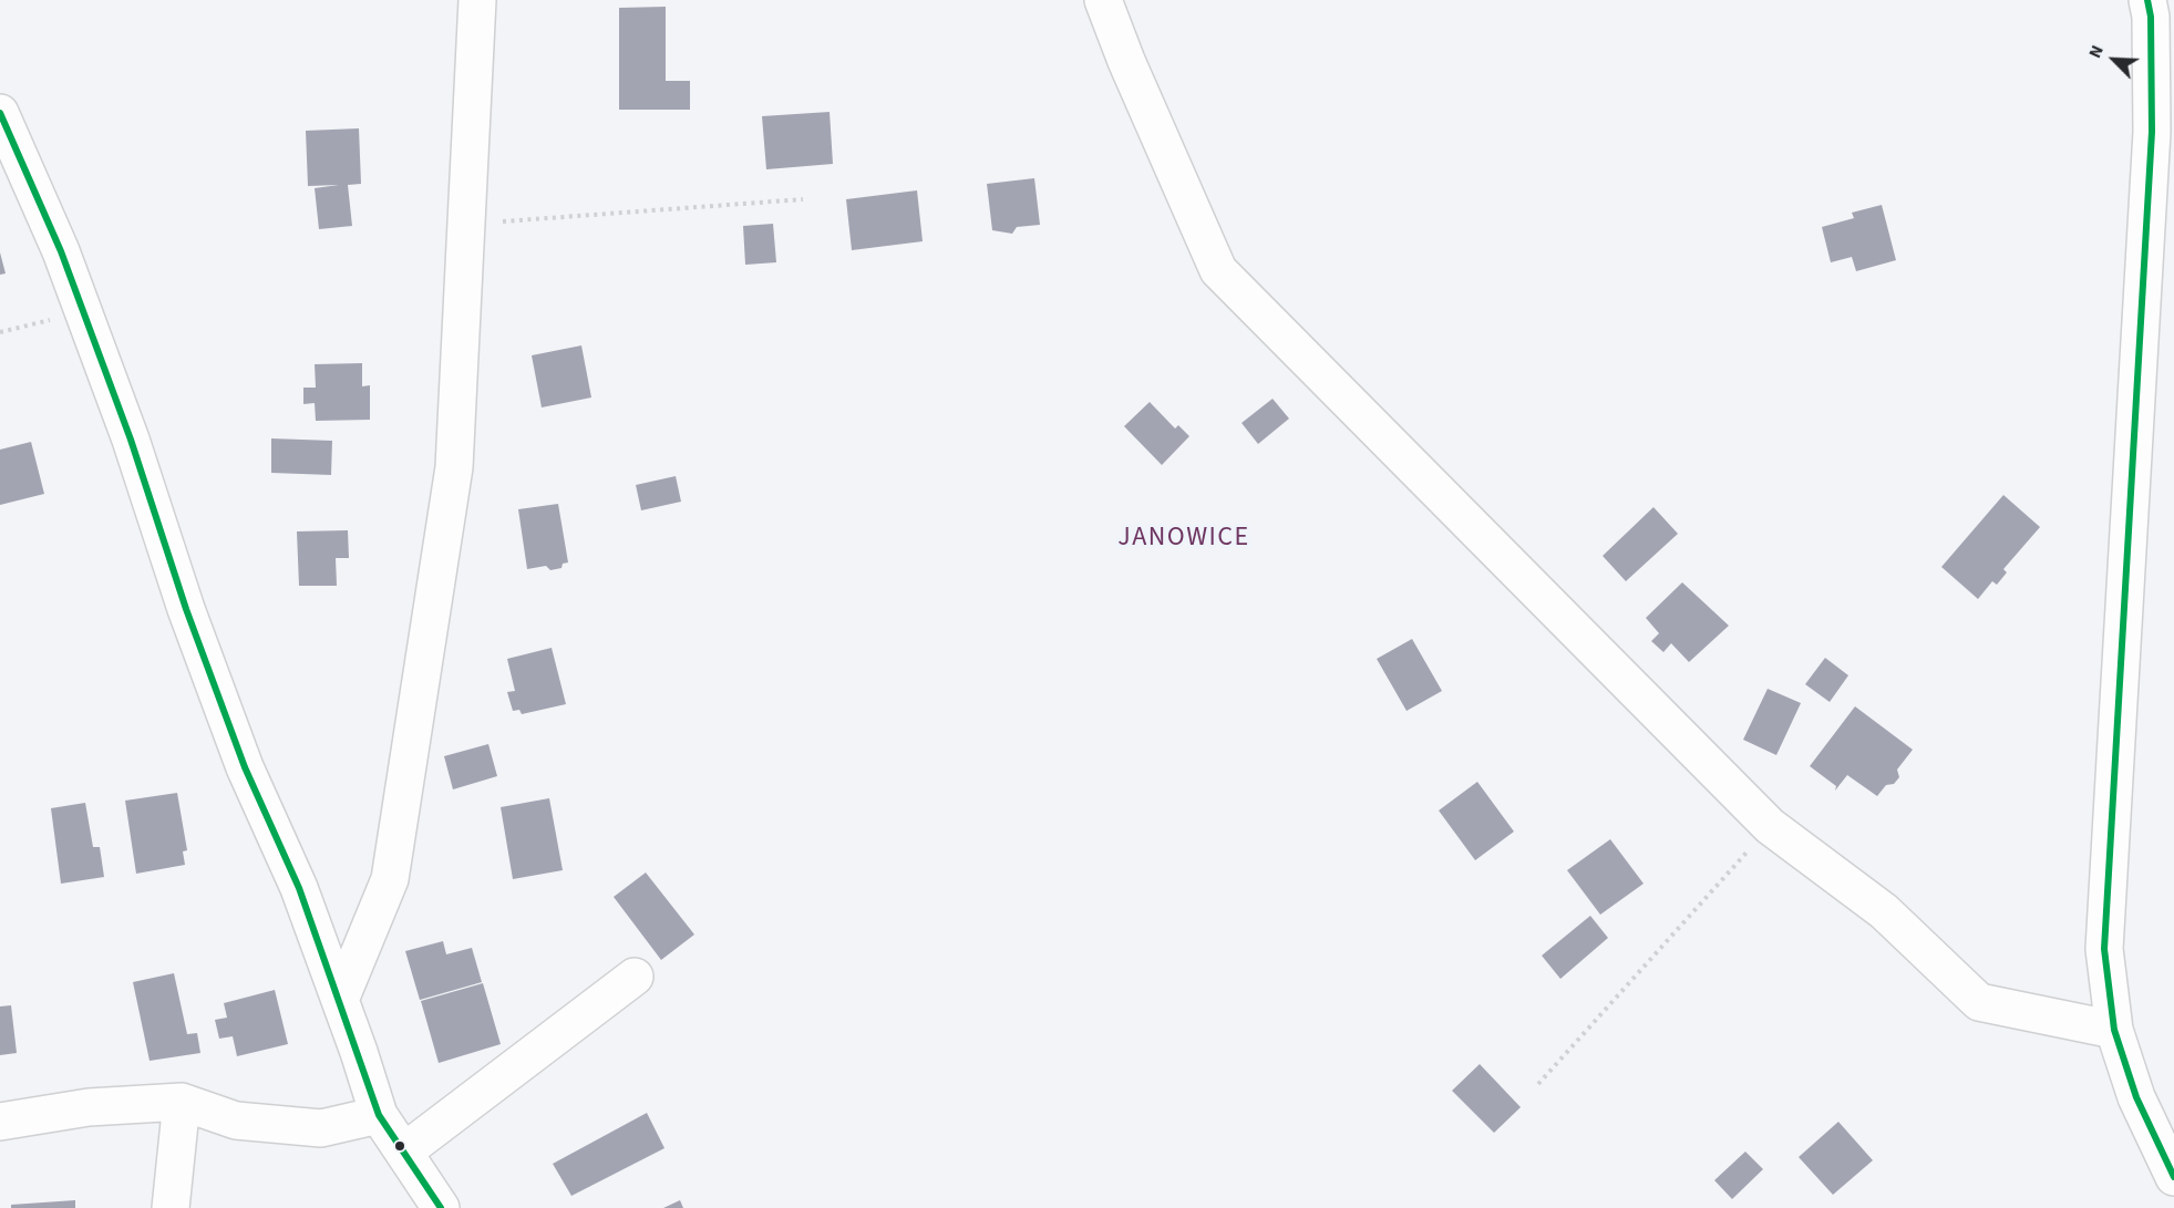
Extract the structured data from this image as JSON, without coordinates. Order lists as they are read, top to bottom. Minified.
{"districts":["JANOWICE"],"north":"top left"}
